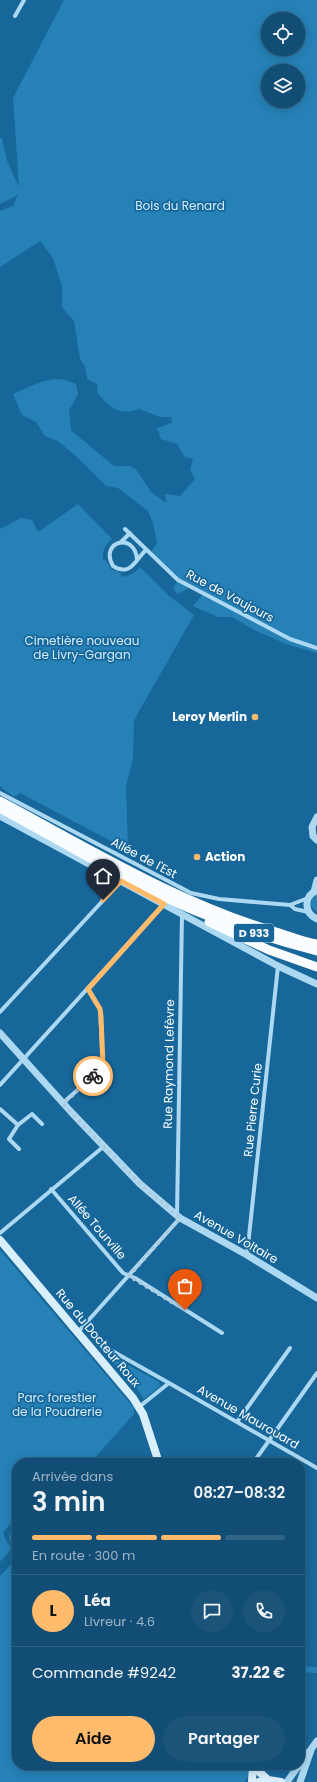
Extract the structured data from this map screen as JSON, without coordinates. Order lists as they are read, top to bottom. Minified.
{"streets":{"highway":["D 933"],"main road":["Rue du Docteur Roux"],"street":["Rue de Vaujours","Allée de l'Est","Rue Raymond Lefèvre","Rue Pierre Curie","Allée Tourville","Avenue Voltaire","Avenue Maurouard"]},"crossings":[["Rue Raymond Lefèvre","Avenue Voltaire"],["Rue Pierre Curie","Avenue Voltaire"]],"parks":["Bois du Renard","Cimetière nouveau de Livry-Gargan","Parc forestier de la Poudrerie"],"places":["Leroy Merlin","Action"],"page":{"heading":["3 min","Arrivée dans","08:27–08:32"],"panel":["Léa","Livreur · 4.6","Commande #9242","37.22 €"],"bar":"En route · 300 m","round":"L","buttons":["Aide","Partager"]}}
